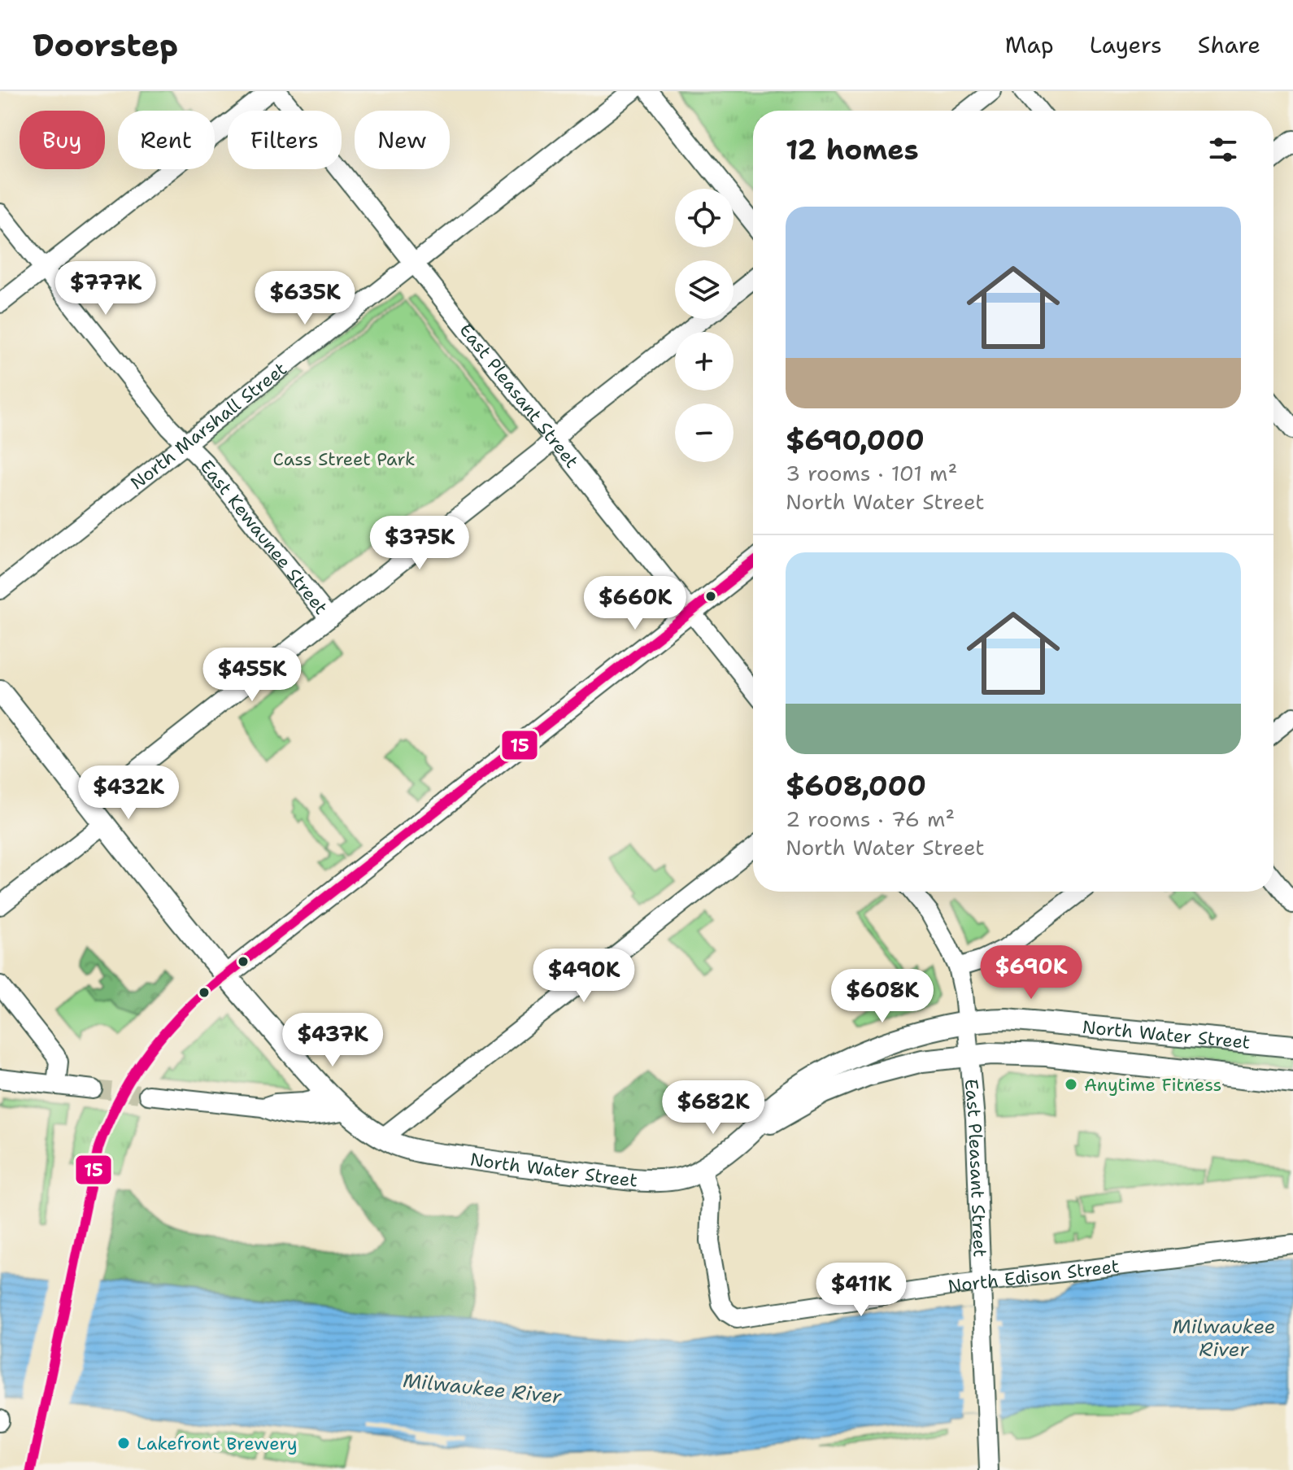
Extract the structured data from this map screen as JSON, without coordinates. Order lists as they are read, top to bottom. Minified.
{"streets":{"main road":["North Water Street"],"street":["East Pleasant Street","North Marshall Street","East Kewaunee Street","North Edison Street"]},"crossings":[["East Pleasant Street","North Marshall Street"],["East Pleasant Street","North Water Street"],["East Pleasant Street","North Edison Street"],["North Marshall Street","East Kewaunee Street"],["North Water Street","North Edison Street"]],"water":["Milwaukee River"],"parks":["Cass Street Park"],"places":["Anytime Fitness","Lakefront Brewery"],"lines":["transit line 15"],"page":{"header":"Doorstep","nav":["Map","Layers","Share"],"chip":["Buy","Rent","Filters","New"],"heading":"12 homes","map_buttons":["+","−"],"list":[{"name":"$690,000","note":"3 rooms · 101 m² · North Water Street"},{"name":"$608,000","note":"2 rooms · 76 m² · North Water Street"}],"price":["$777K","$635K","$375K","$660K","$455K","$432K","$690K","$490K","$608K","$437K","$682K","$411K"]}}
